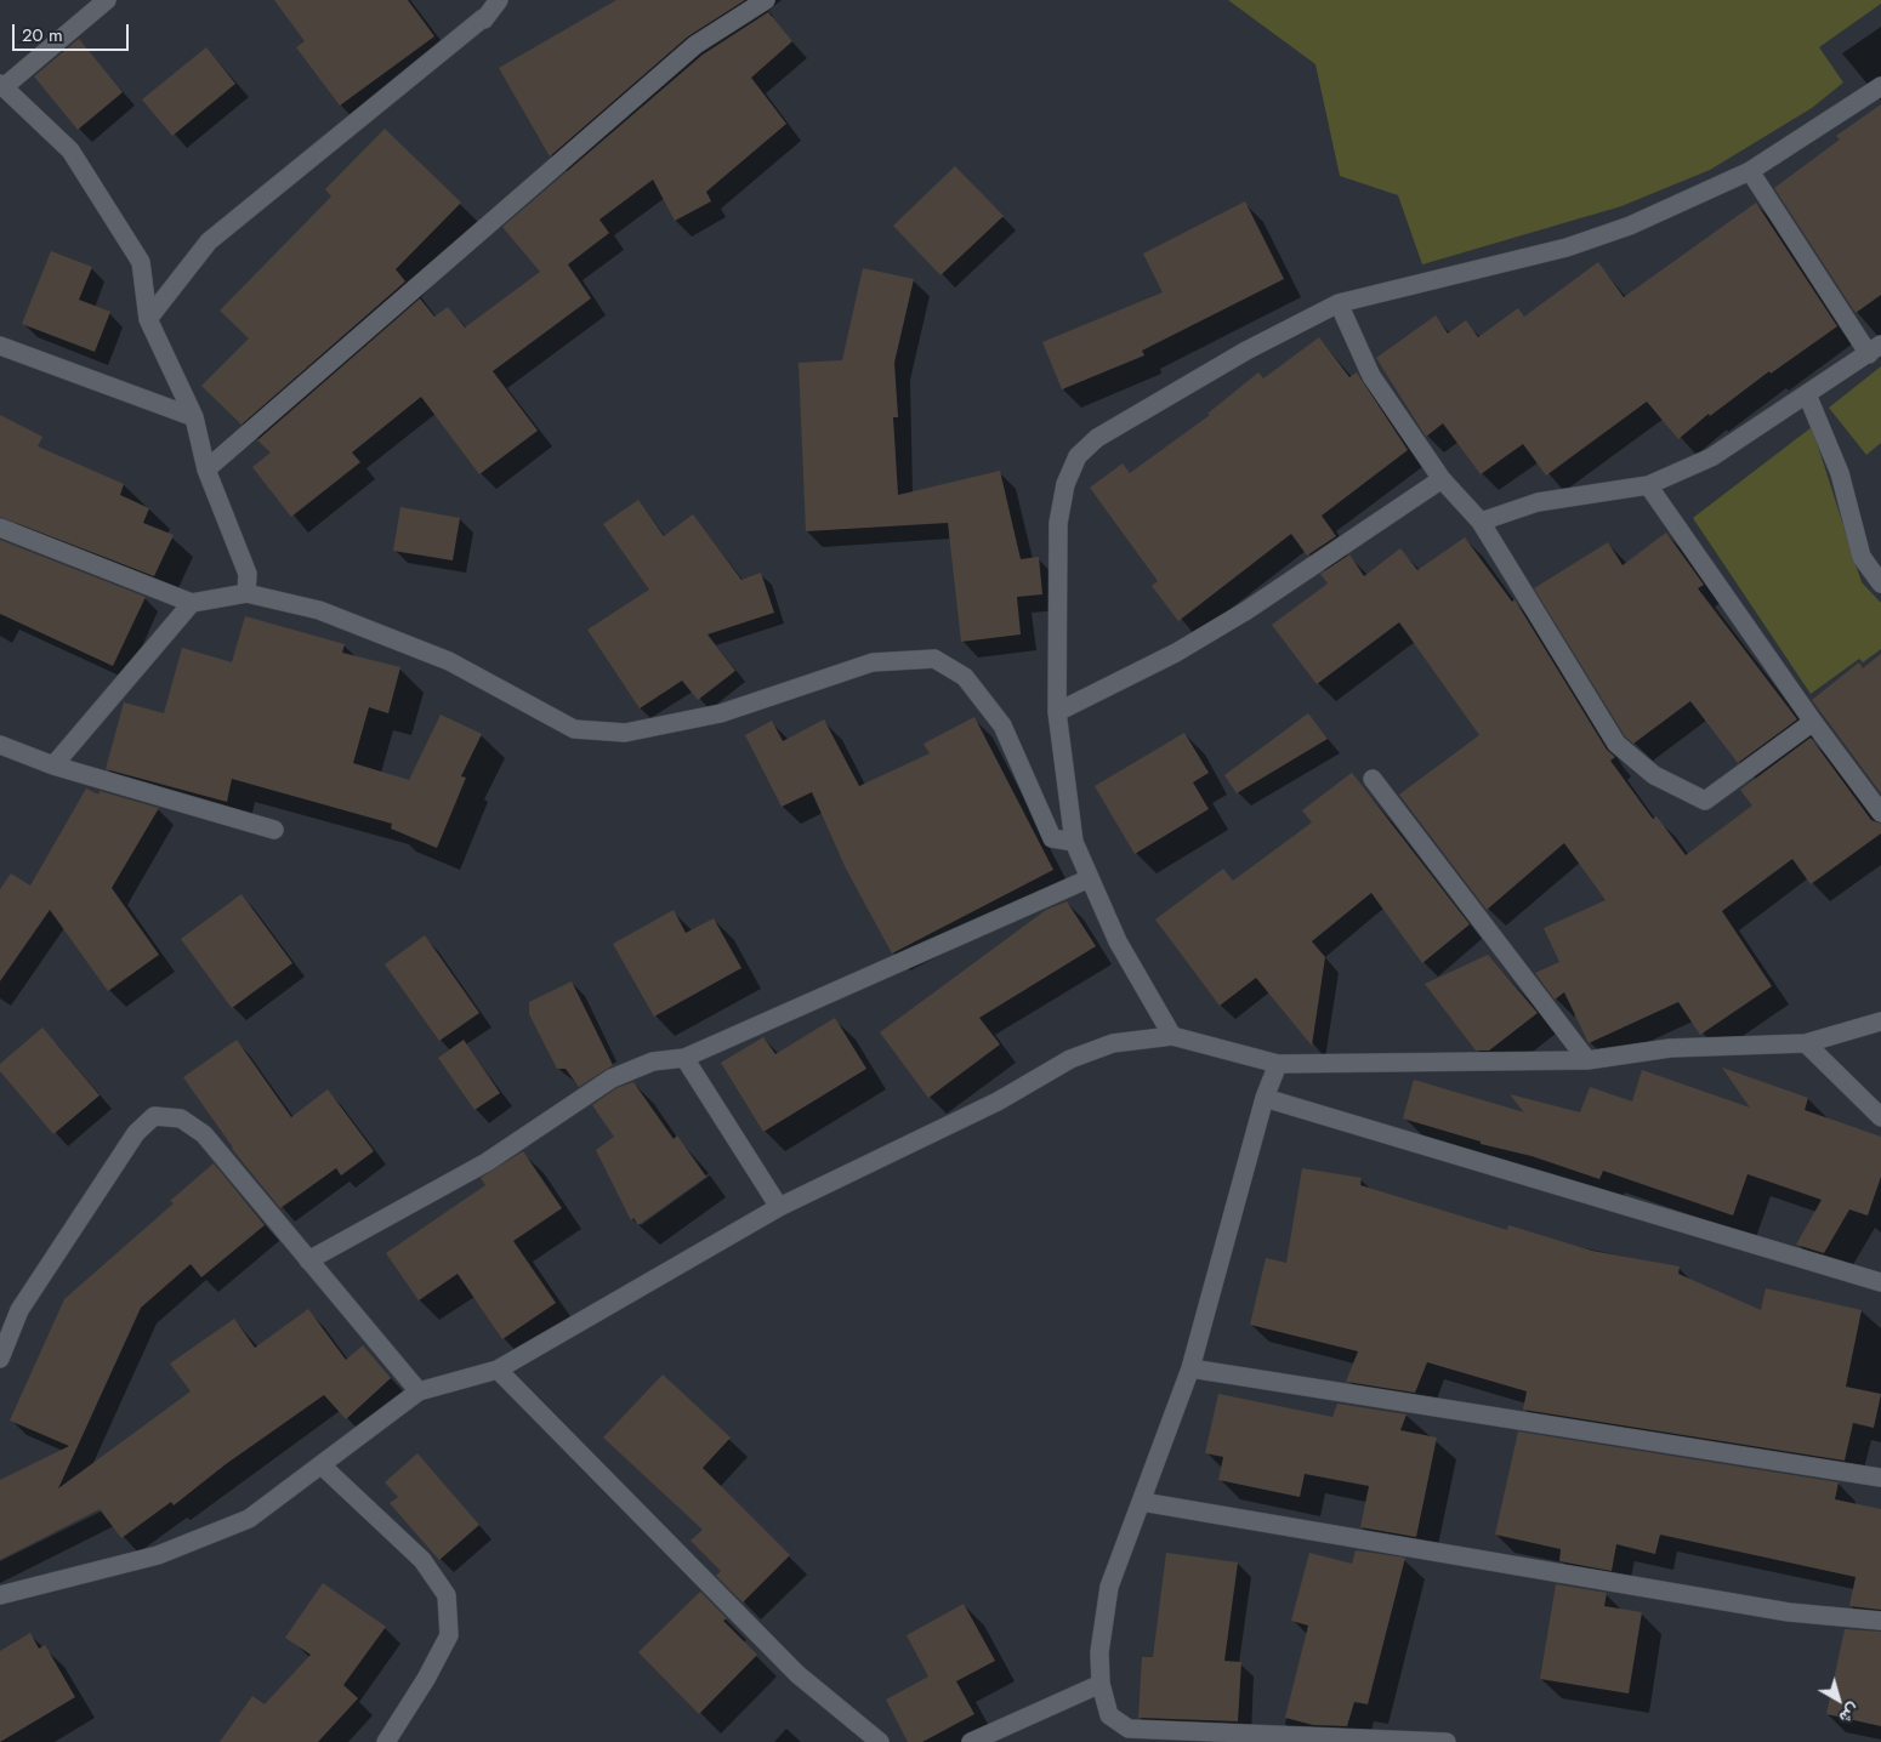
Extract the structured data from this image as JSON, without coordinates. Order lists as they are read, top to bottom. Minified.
{"scale_bar":"20 m","north":"bottom right"}
